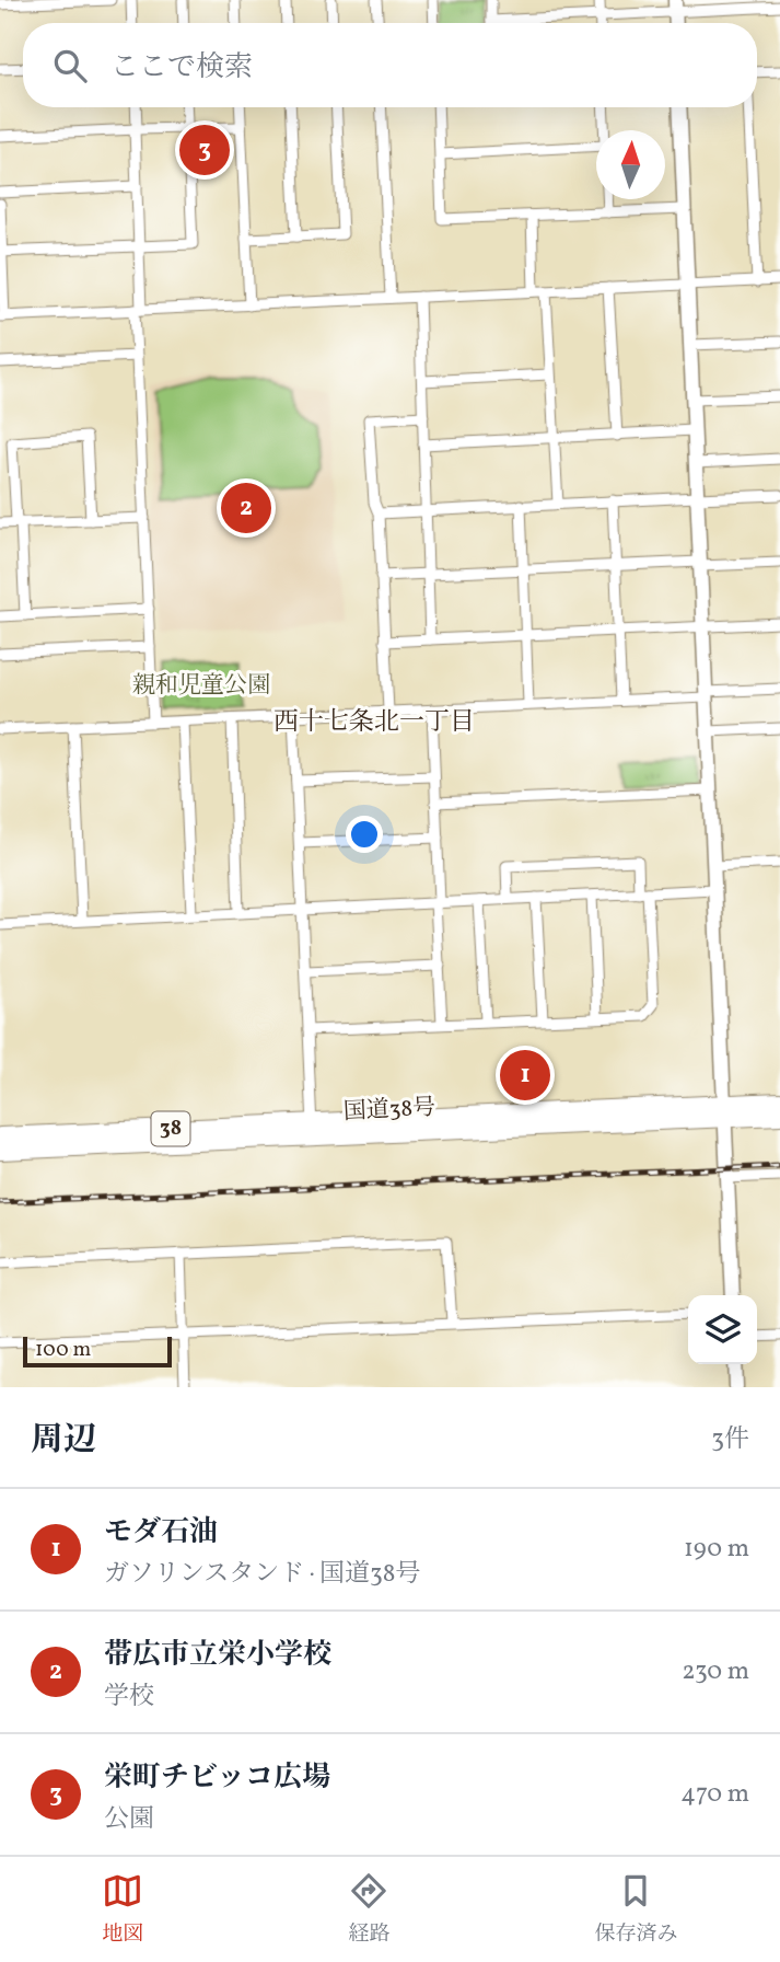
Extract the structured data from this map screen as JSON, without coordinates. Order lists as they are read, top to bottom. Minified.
{"streets":{"highway":["国道38号","38"]},"districts":["西十七条北一丁目"],"parks":["親和児童公園"],"scale_bar":"100 m","north":"top","page":{"search":"ここで検索","pins":["3","2","1"],"scale":"100 m","heading":["周辺","3件"],"list":[{"mark":"1","name":"モダ石油","note":"ガソリンスタンド · 国道38号","value":"190 m"},{"mark":"2","name":"帯広市立栄小学校","note":"学校","value":"230 m"},{"mark":"3","name":"栄町チビッコ広場","note":"公園","value":"470 m"}],"nav":["地図","経路","保存済み"]}}
